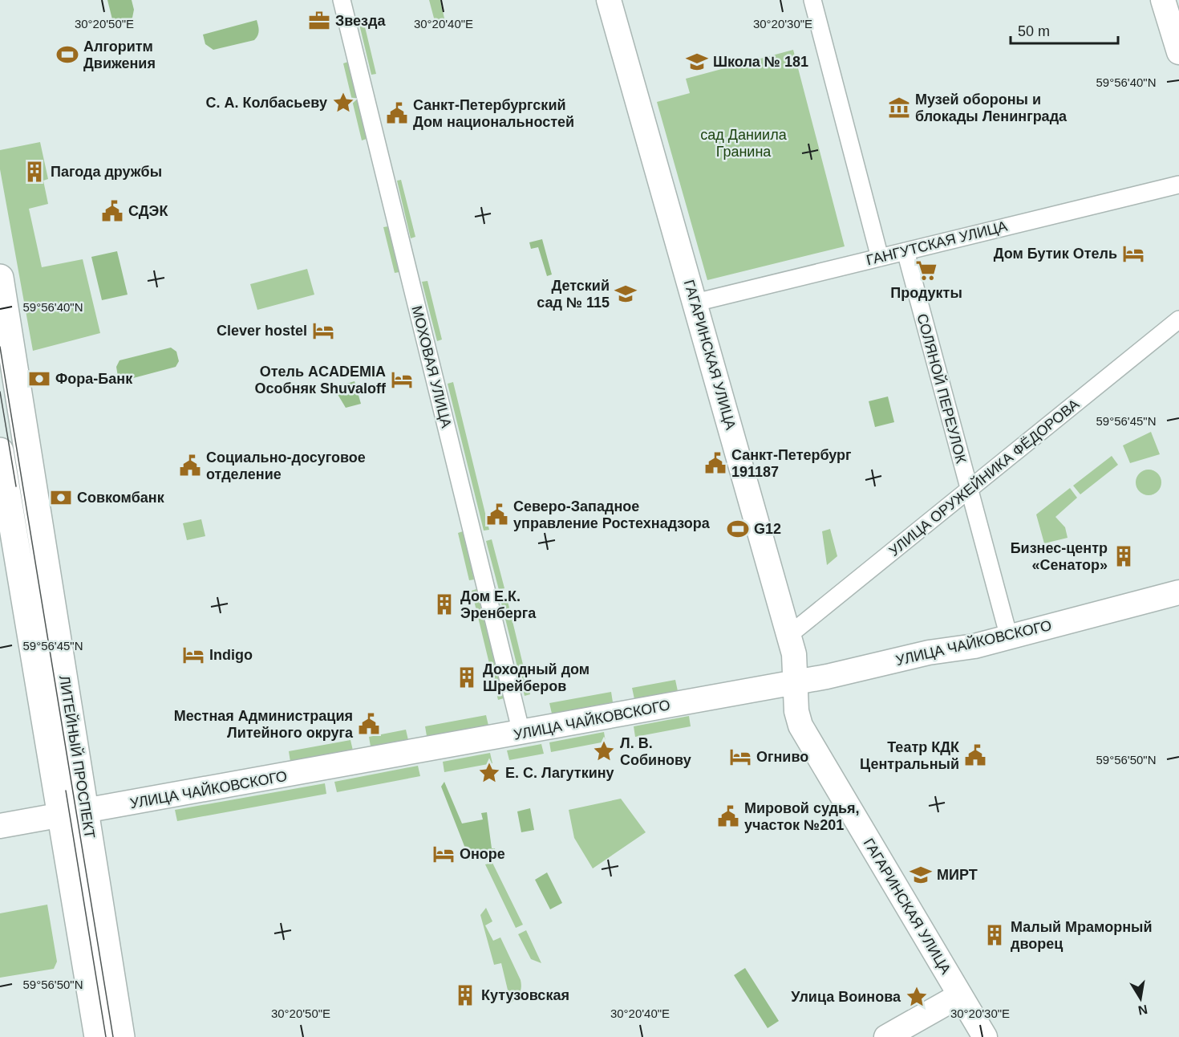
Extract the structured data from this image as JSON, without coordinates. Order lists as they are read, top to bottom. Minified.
{"streets":{"main road":["ЛИТЕЙНЫЙ ПРОСПЕКТ"],"street":["ГАНГУТСКАЯ УЛИЦА","ГАГАРИНСКАЯ УЛИЦА","МОХОВАЯ УЛИЦА","СОЛЯНОЙ ПЕРЕУЛОК","УЛИЦА ОРУЖЕЙНИКА ФЁДОРОВА","УЛИЦА ЧАЙКОВСКОГО"]},"crossings":[["ГАНГУТСКАЯ УЛИЦА","ГАГАРИНСКАЯ УЛИЦА"],["ГАНГУТСКАЯ УЛИЦА","СОЛЯНОЙ ПЕРЕУЛОК"],["ГАГАРИНСКАЯ УЛИЦА","УЛИЦА ОРУЖЕЙНИКА ФЁДОРОВА"],["ГАГАРИНСКАЯ УЛИЦА","УЛИЦА ЧАЙКОВСКОГО"],["МОХОВАЯ УЛИЦА","УЛИЦА ЧАЙКОВСКОГО"],["СОЛЯНОЙ ПЕРЕУЛОК","УЛИЦА ОРУЖЕЙНИКА ФЁДОРОВА"],["СОЛЯНОЙ ПЕРЕУЛОК","УЛИЦА ЧАЙКОВСКОГО"],["УЛИЦА ЧАЙКОВСКОГО","ЛИТЕЙНЫЙ ПРОСПЕКТ"]],"parks":["сад Даниила Гранина"],"places":{"office":["Звезда"],"sports":["Алгоритм Движения","G12"],"school or university":["Школа № 181","Детский сад № 115","МИРТ"],"place":["С. А. Колбасьеву","Л. В. Собинову","Е. С. Лагуткину","Улица Воинова"],"museum":["Музей обороны и блокады Ленинграда"],"public building":["Санкт-Петербургский Дом национальностей","СДЭК","Санкт-Петербург 191187","Социально-досуговое отделение","Северо-Западное управление Ростехнадзора","Местная Администрация Литейного округа","Театр КДК Центральный","Мировой судья, участок №201"],"building":["Пагода дружбы","Бизнес-центр «Сенатор»","Дом Е.К. Эренберга","Доходный дом Шрейберов","Малый Мраморный дворец","Кутузовская"],"hotel":["Дом Бутик Отель","Clever hostel","Отель ACADEMIA Особняк Shuvaloff","Indigo","Огниво","Оноре"],"supermarket":["Продукты"],"bank":["Фора-Банк","Совкомбанк"]},"scale_bar":"50 m","north":"bottom","coordinates":["30°20'50\"E","30°20'40\"E","30°20'30\"E","59°56'40\"N","59°56'45\"N","59°56'50\"N"]}
